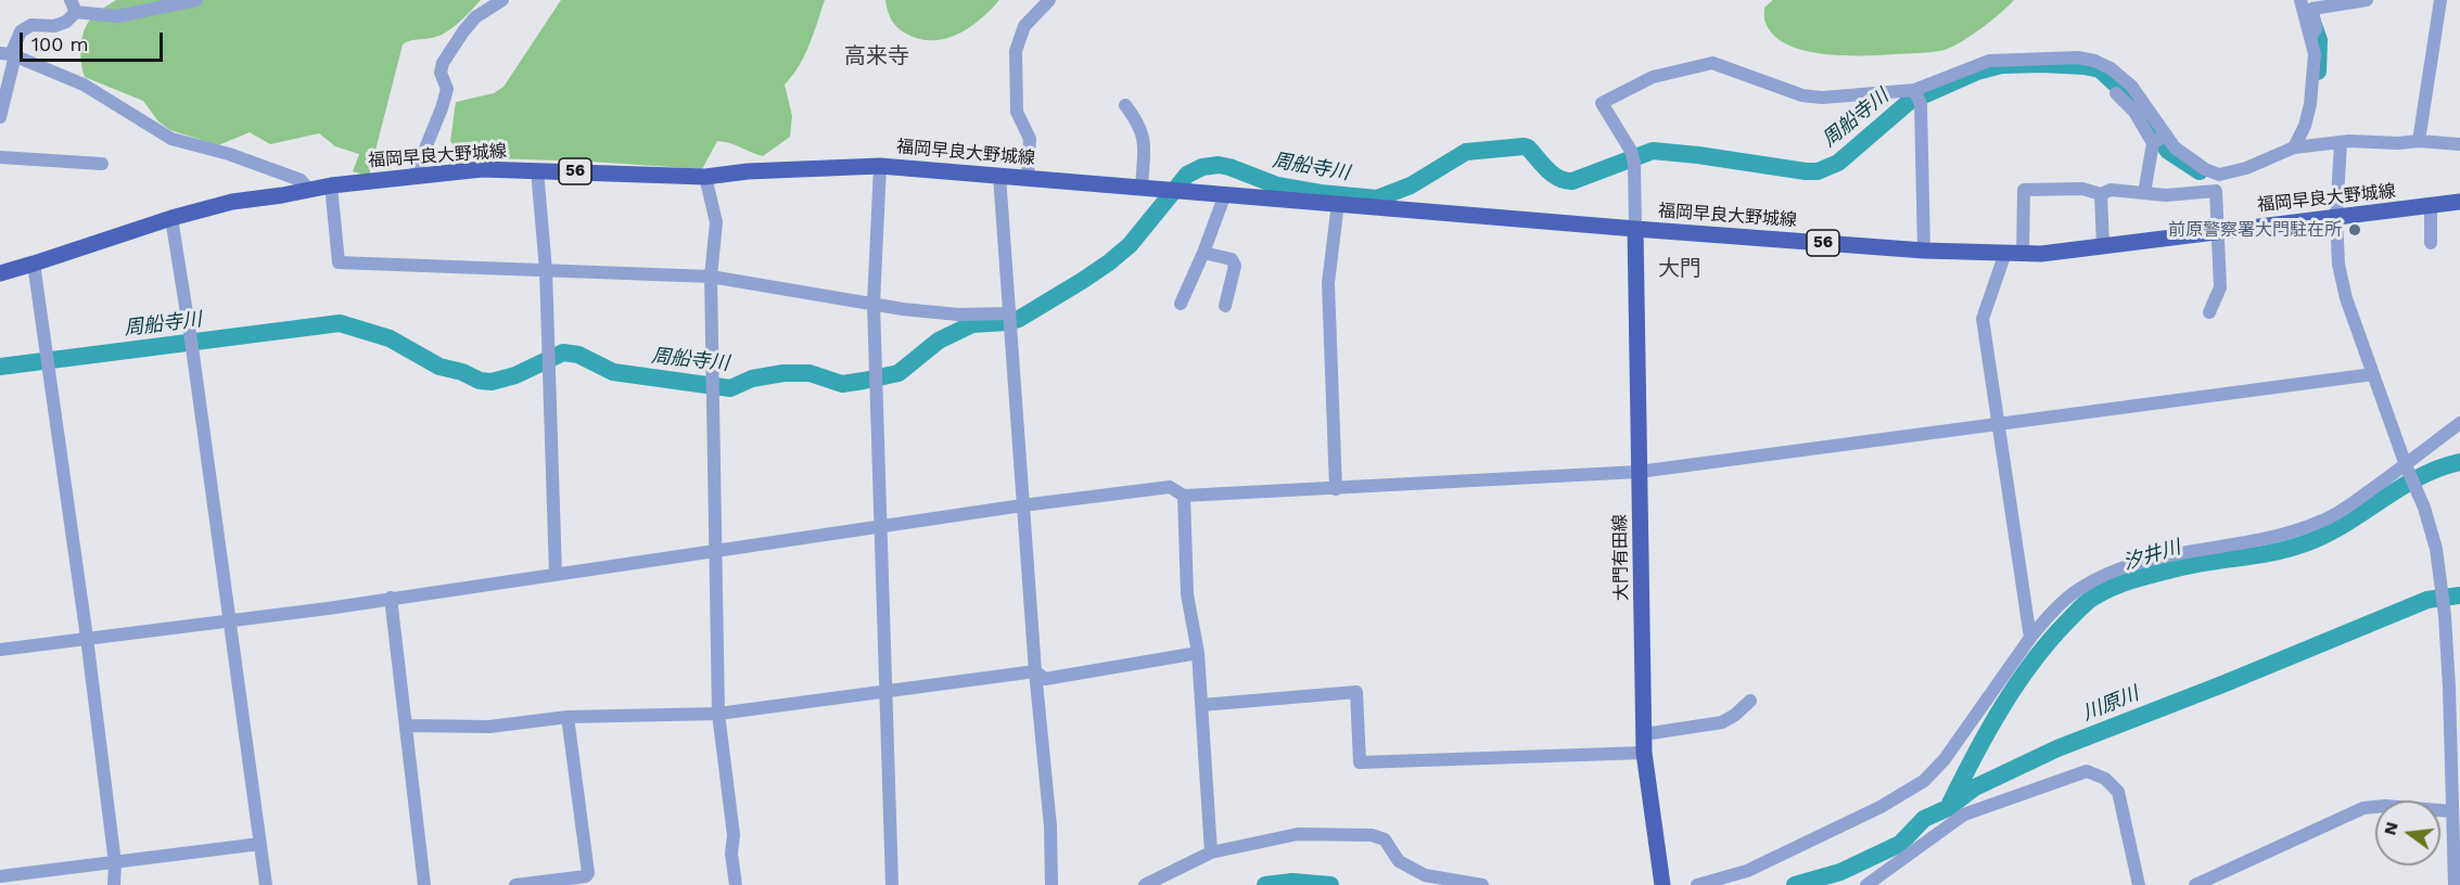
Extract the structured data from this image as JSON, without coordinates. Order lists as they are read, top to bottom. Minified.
{"streets":{"main road":["福岡早良大野城線","56","大門有田線"]},"crossings":[["福岡早良大野城線","大門有田線"]],"districts":["高来寺","大門"],"water":["周船寺川","汐井川","川原川"],"places":["前原警察署大門駐在所"],"scale_bar":"100 m","north":"left"}
